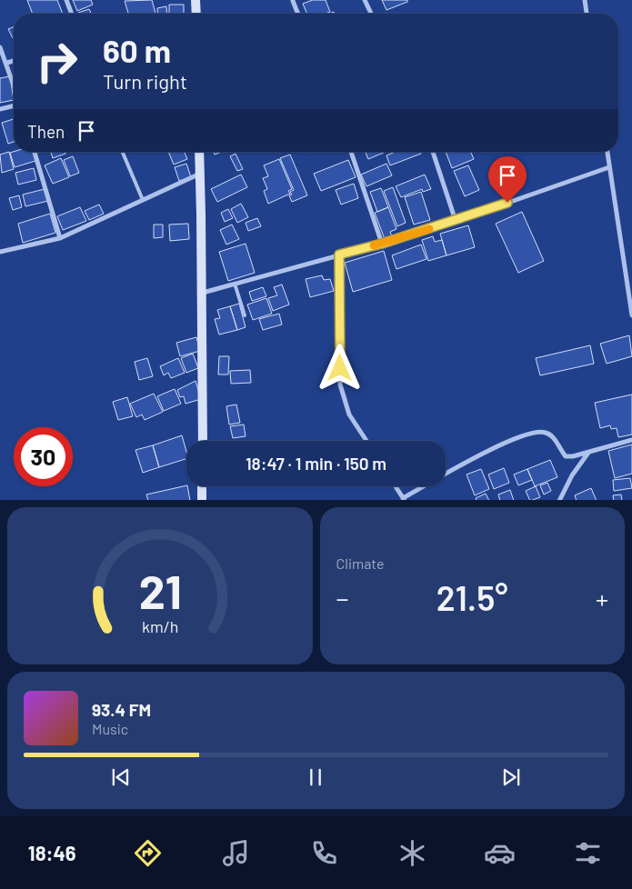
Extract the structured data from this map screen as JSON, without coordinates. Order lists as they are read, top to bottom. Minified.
{"page":{"turn":["60 m","Turn right"],"then":"Then","limit":"30","trip":"18:47 · 1 min · 150 m","tile":"Climate","heat":["−","21.5°","+"],"song":["93.4 FM","Music"],"tabs":"18:46","gauge":["21","km/h"]}}
